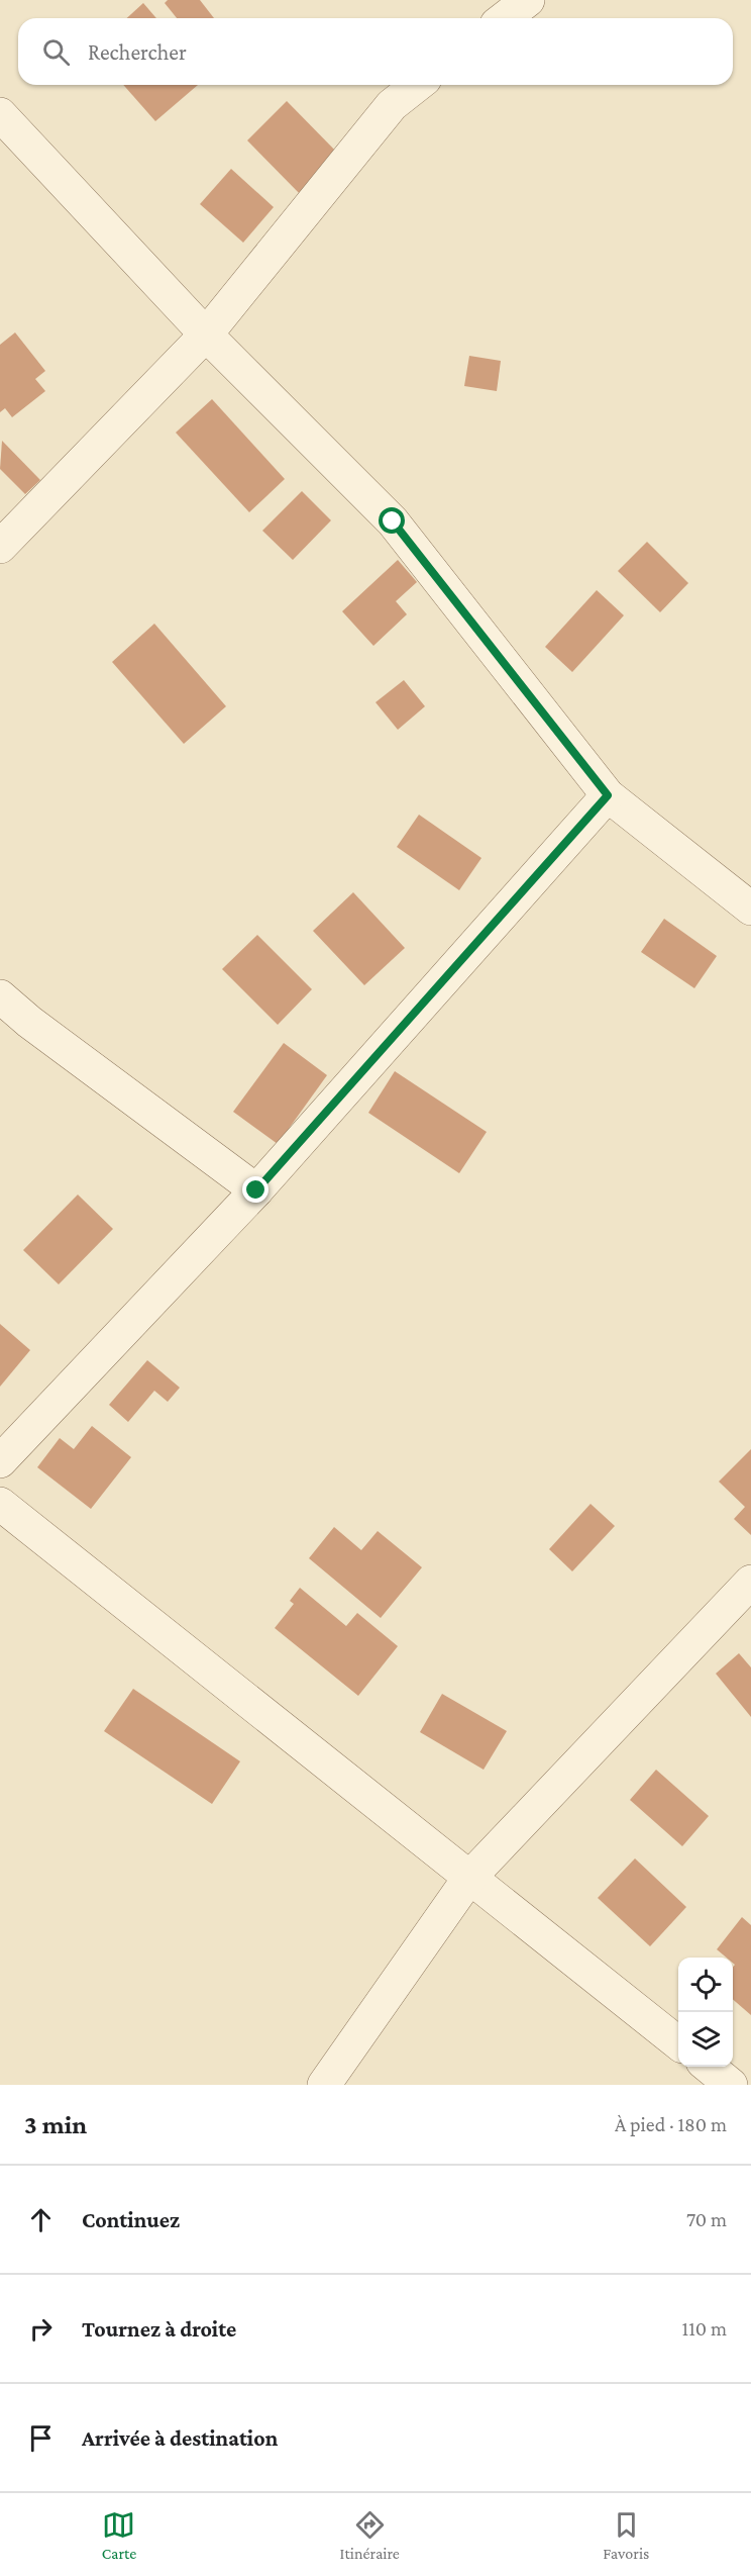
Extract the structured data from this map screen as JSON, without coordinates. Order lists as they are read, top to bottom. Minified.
{"page":{"search":"Rechercher","heading":["3 min","À pied · 180 m"],"list":[["Continuez","70 m"],["Tournez à droite","110 m"],"Arrivée à destination"],"nav":["Carte","Itinéraire","Favoris"]}}
